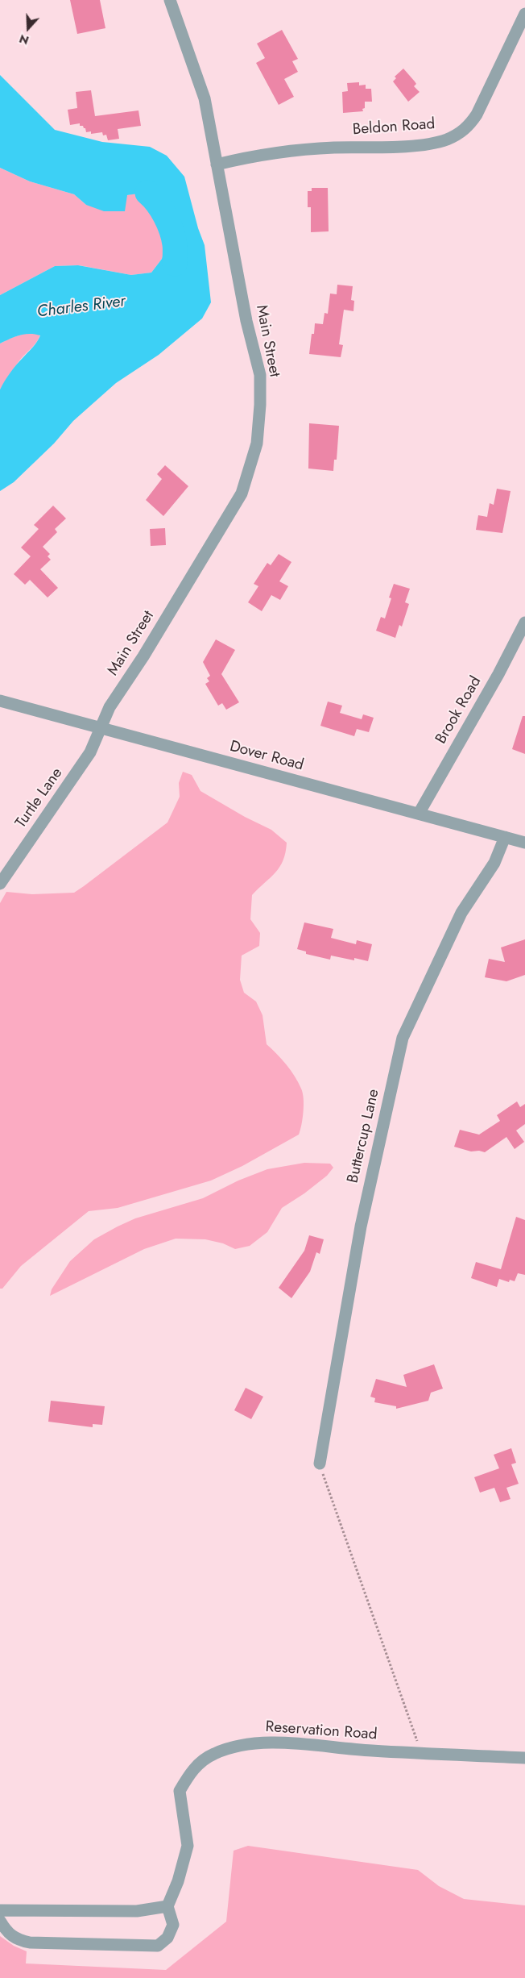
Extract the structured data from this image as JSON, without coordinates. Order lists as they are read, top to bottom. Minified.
{"streets":{"street":["Beldon Road","Main Street","Brook Road","Dover Road","Turtle Lane","Buttercup Lane","Reservation Road"]},"crossings":[["Beldon Road","Main Street"],["Main Street","Dover Road"],["Main Street","Turtle Lane"],["Brook Road","Dover Road"],["Dover Road","Turtle Lane"],["Dover Road","Buttercup Lane"]],"water":["Charles River"],"north":"bottom"}
